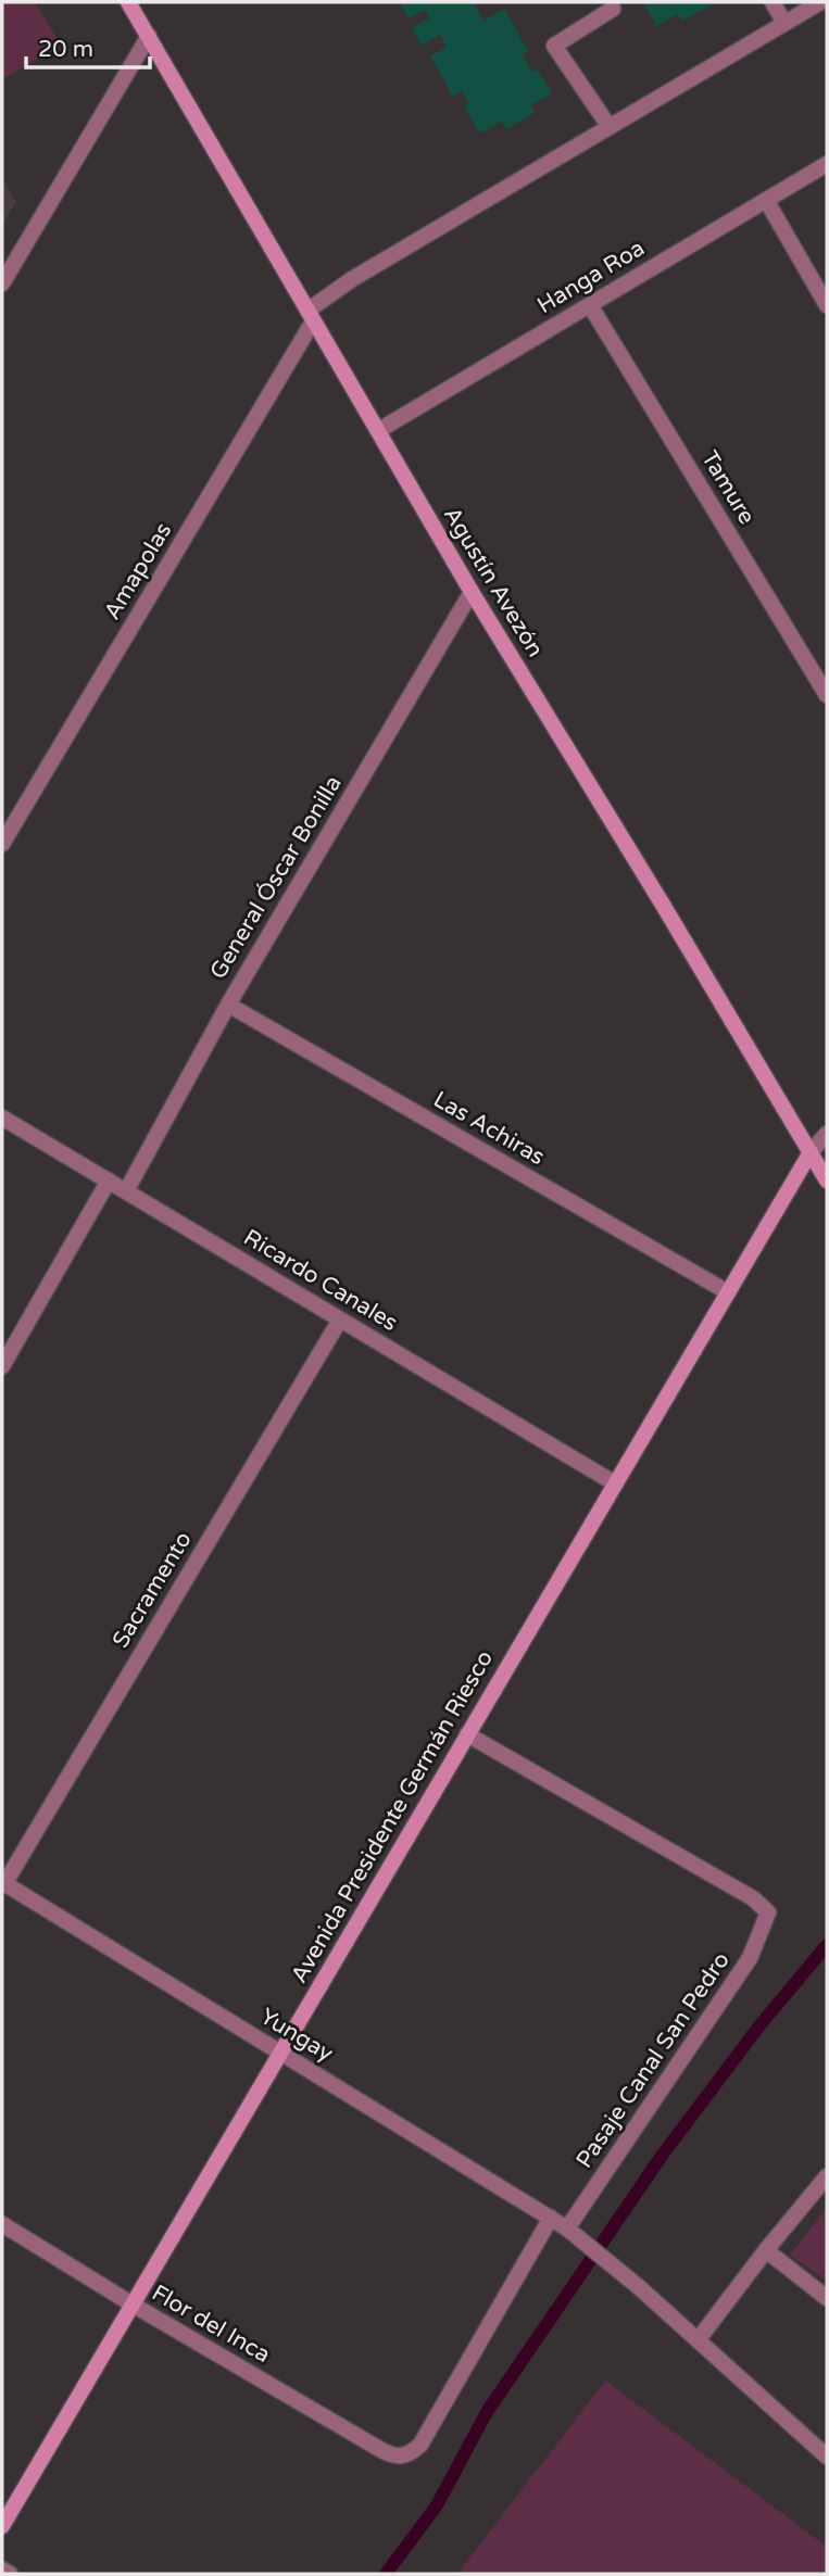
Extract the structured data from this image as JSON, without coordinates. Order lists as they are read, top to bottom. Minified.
{"streets":{"street":["Hanga Roa","Tamure","Amapolas","Agustín Avezón","General Óscar Bonilla","Las Achiras","Ricardo Canales","Sacramento","Avenida Presidente Germán Riesco","Yungay","Pasaje Canal San Pedro","Flor del Inca"]},"crossings":[["Hanga Roa","Tamure"],["Hanga Roa","Agustín Avezón"],["Amapolas","Agustín Avezón"],["Agustín Avezón","General Óscar Bonilla"],["Agustín Avezón","Avenida Presidente Germán Riesco"],["General Óscar Bonilla","Las Achiras"],["General Óscar Bonilla","Ricardo Canales"],["Las Achiras","Avenida Presidente Germán Riesco"],["Ricardo Canales","Sacramento"],["Ricardo Canales","Avenida Presidente Germán Riesco"],["Sacramento","Yungay"],["Avenida Presidente Germán Riesco","Yungay"],["Avenida Presidente Germán Riesco","Pasaje Canal San Pedro"],["Avenida Presidente Germán Riesco","Flor del Inca"],["Yungay","Pasaje Canal San Pedro"],["Yungay","Flor del Inca"]],"scale_bar":"20 m"}
